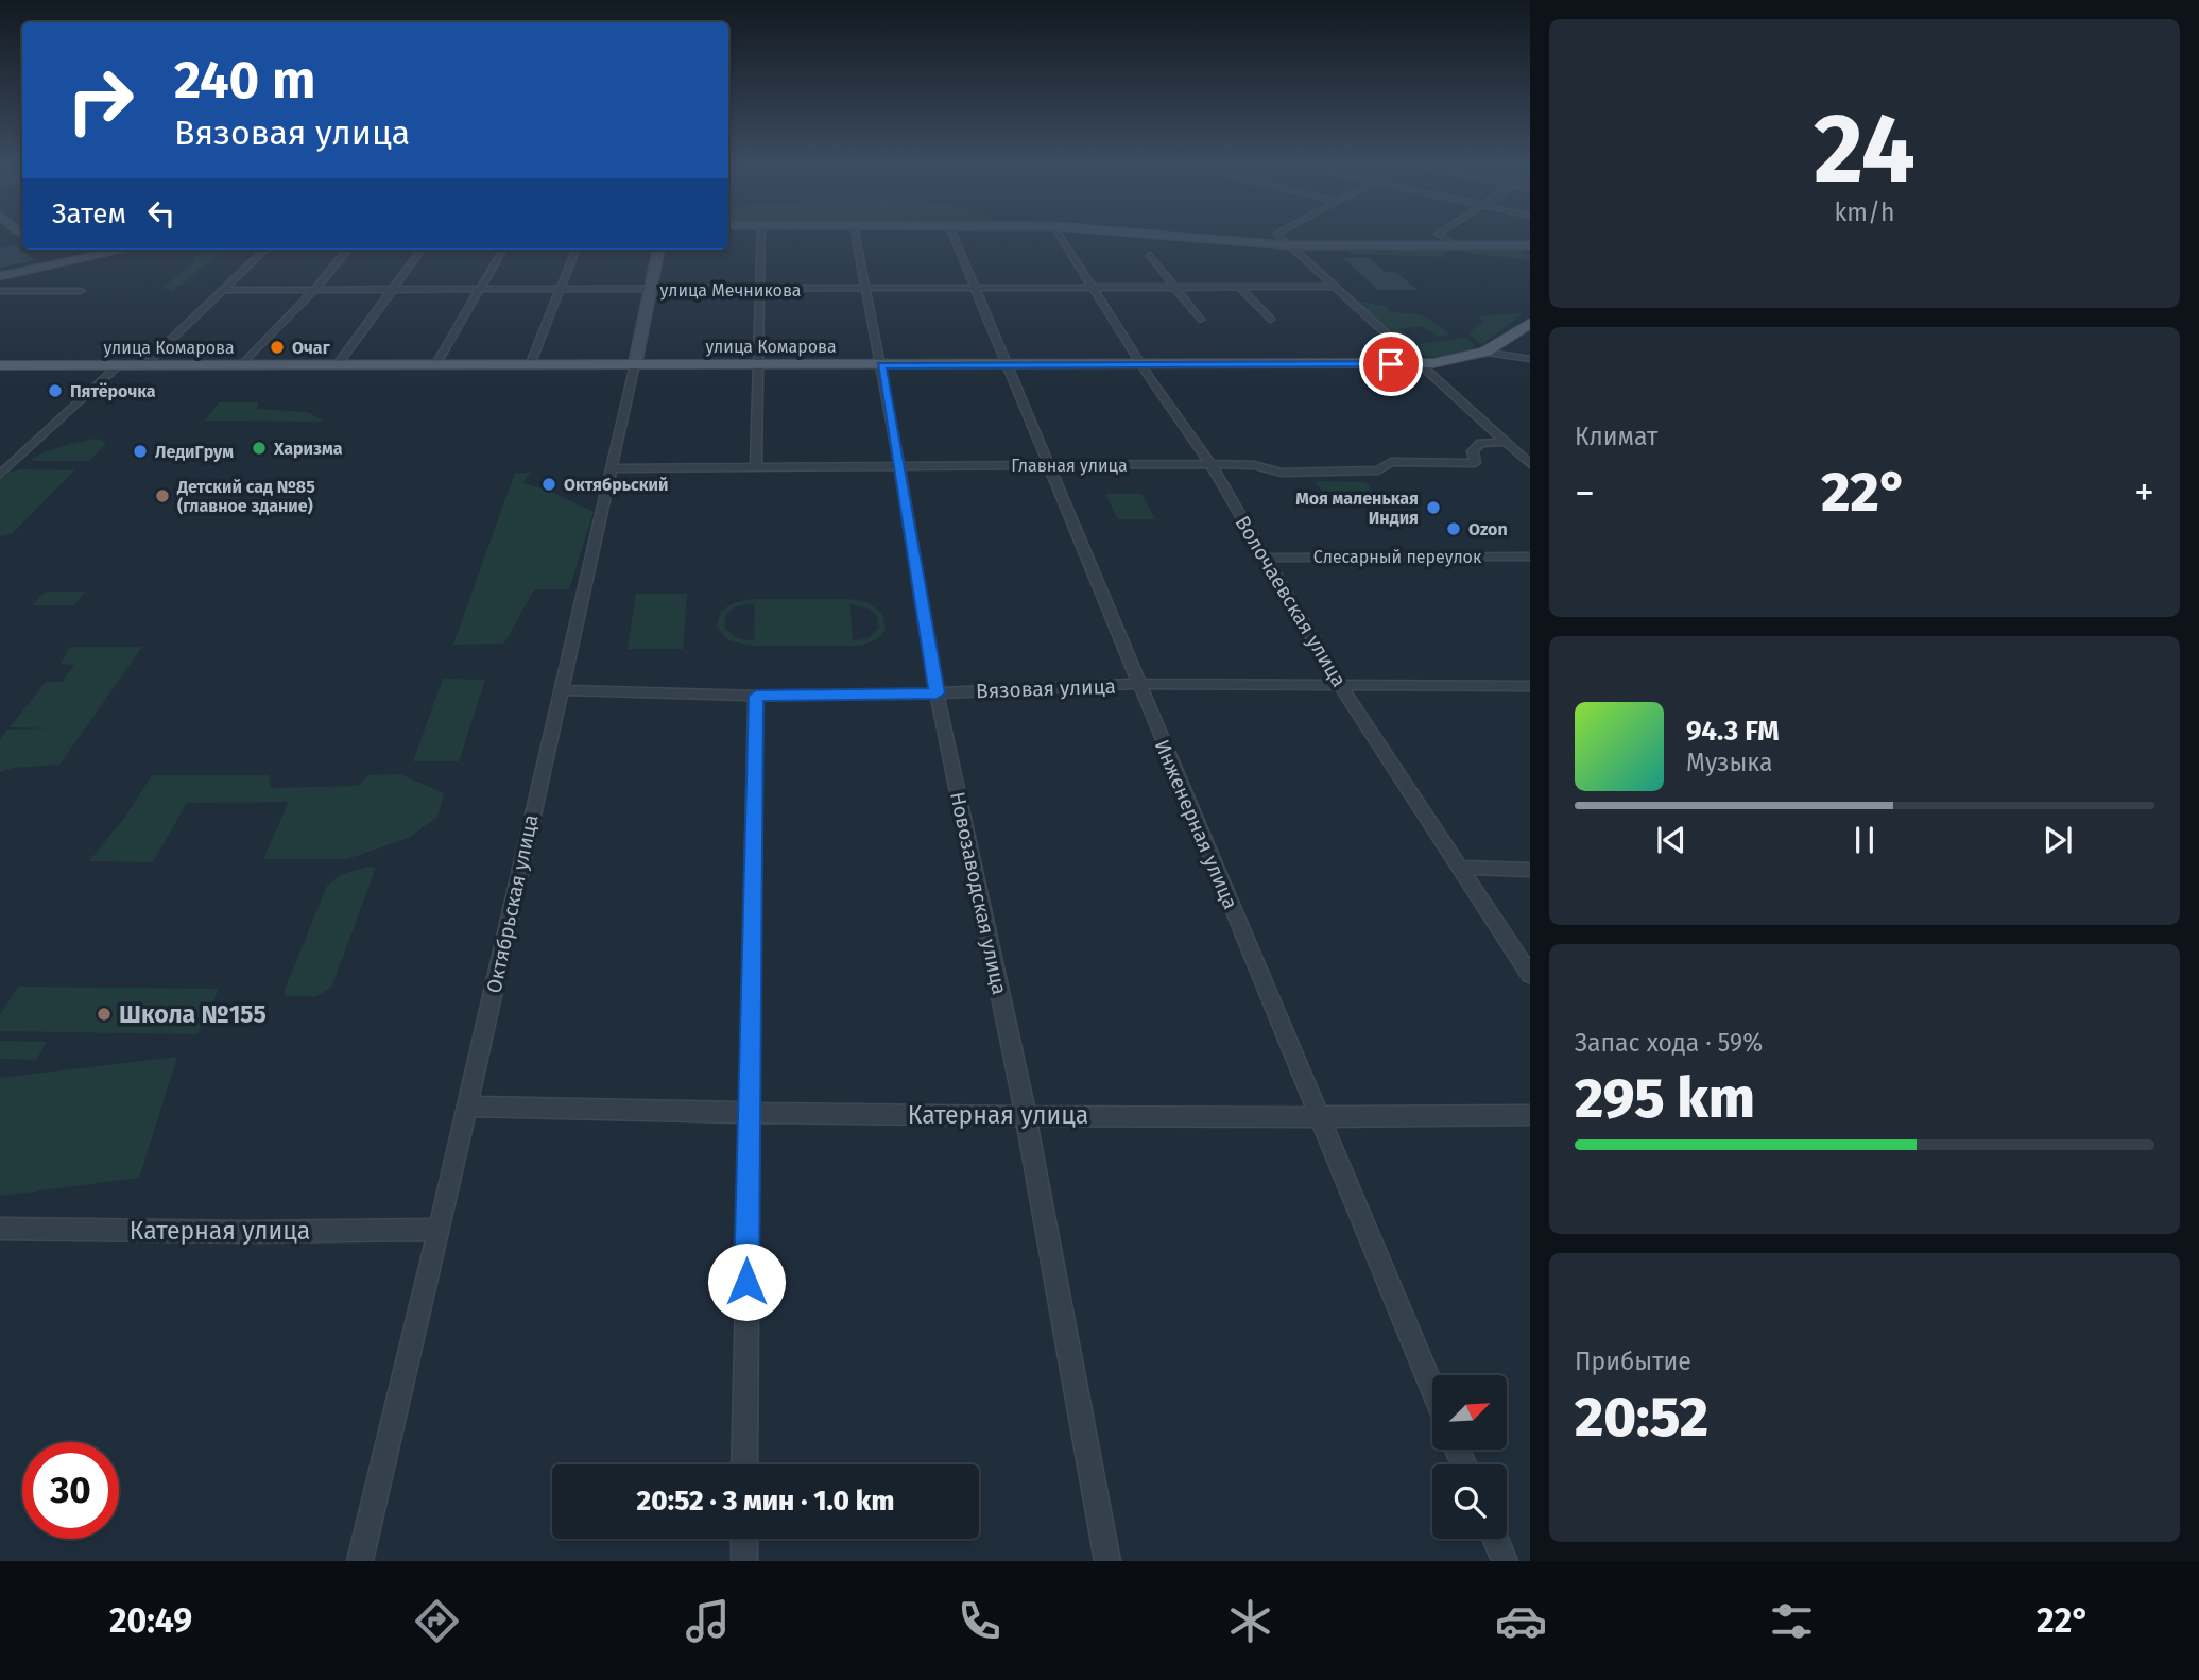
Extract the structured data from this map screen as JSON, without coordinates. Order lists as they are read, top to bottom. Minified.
{"streets":{"main road":["улица Комарова","Октябрьская улица"],"street":["улица Мечникова","Главная улица","Слесарный переулок","Волочаевская улица","Вязовая улица","Инженерная улица","Новозаводская улица","Катерная улица"]},"crossings":[["улица Мечникова","Волочаевская улица"],["улица Мечникова","Инженерная улица"],["улица Мечникова","Новозаводская улица"],["улица Мечникова","Октябрьская улица"],["улица Комарова","Волочаевская улица"],["улица Комарова","Инженерная улица"],["улица Комарова","Новозаводская улица"],["улица Комарова","Октябрьская улица"],["Главная улица","Волочаевская улица"],["Главная улица","Инженерная улица"],["Главная улица","Новозаводская улица"],["Главная улица","Октябрьская улица"],["Слесарный переулок","Волочаевская улица"],["Волочаевская улица","Вязовая улица"],["Вязовая улица","Инженерная улица"],["Вязовая улица","Новозаводская улица"],["Вязовая улица","Октябрьская улица"],["Инженерная улица","Катерная улица"],["Новозаводская улица","Катерная улица"],["Октябрьская улица","Катерная улица"]],"places":["Очаг","Пятёрочка","Харизма","ЛедиГрум","Октябрьский","Детский сад №85 (главное здание)","Моя маленькая Индия","Ozon","Школа №155"],"north":"top right","page":{"tile":[["24","km/h"],"Климат",["Запас хода · 59%","295 km"],["Прибытие","20:52"]],"turn":["240 m","Вязовая улица"],"then":"Затем","heat":["−","22°","+"],"song":["94.3 FM","Музыка"],"limit":"30","trip":"20:52 · 3 мин · 1.0 km","tabs":["20:49","22°"]}}
